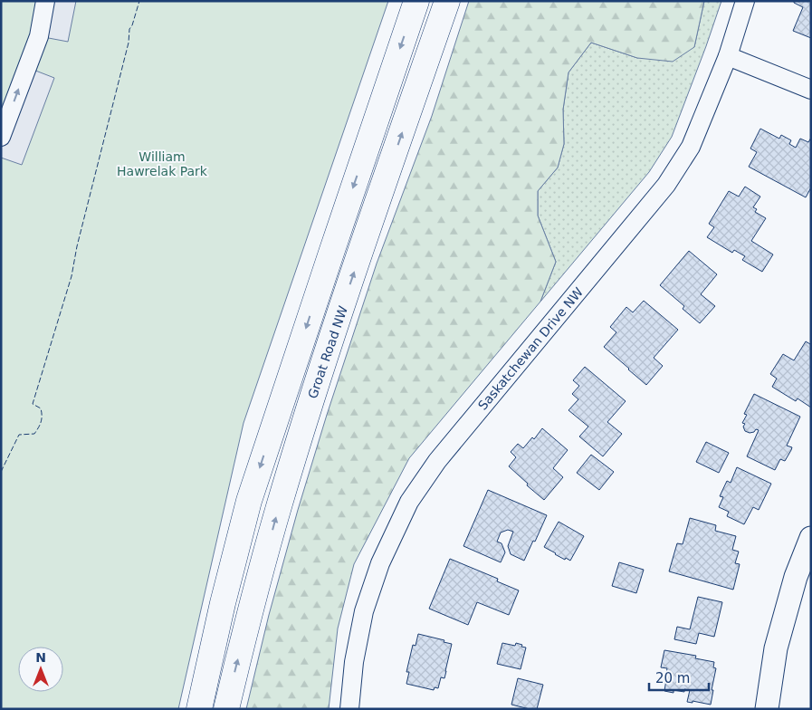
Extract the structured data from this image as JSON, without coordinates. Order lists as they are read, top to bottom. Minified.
{"streets":{"main road":["Groat Road NW"],"street":["Saskatchewan Drive NW"]},"parks":["William Hawrelak Park"],"scale_bar":"20 m","north":"top"}
